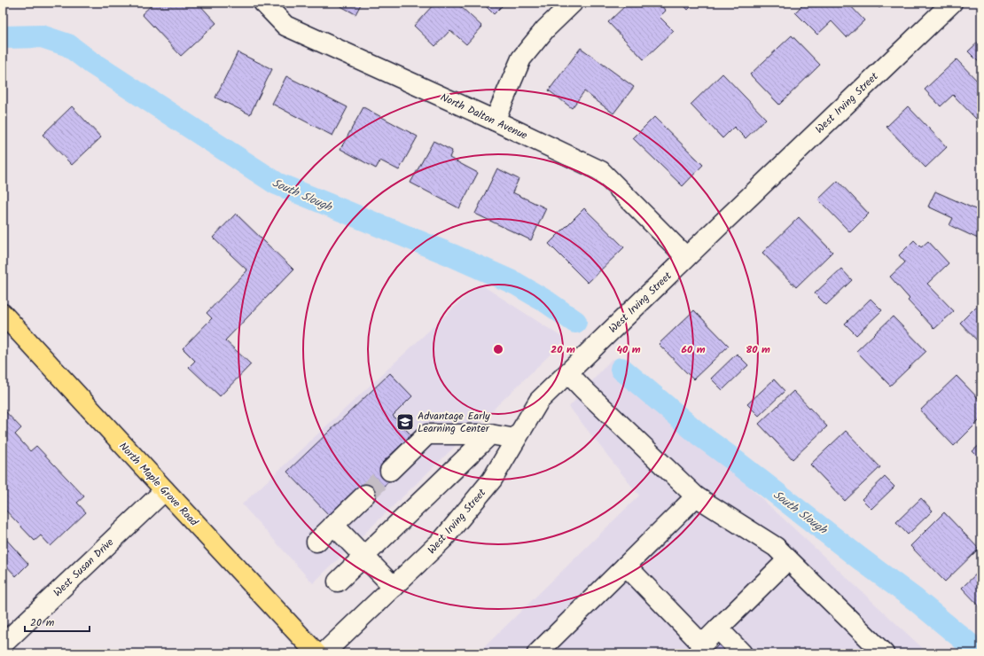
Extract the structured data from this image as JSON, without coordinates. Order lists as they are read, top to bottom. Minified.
{"streets":{"main road":["North Maple Grove Road"],"street":["West Irving Street","North Dalton Avenue","West Susan Drive"]},"crossings":[["West Irving Street","North Dalton Avenue"],["North Maple Grove Road","West Susan Drive"]],"water":["South Slough"],"places":{"school or university":["Advantage Early Learning Center"]},"scale_bar":"20 m","rings":["20 m","40 m","60 m","80 m"]}
